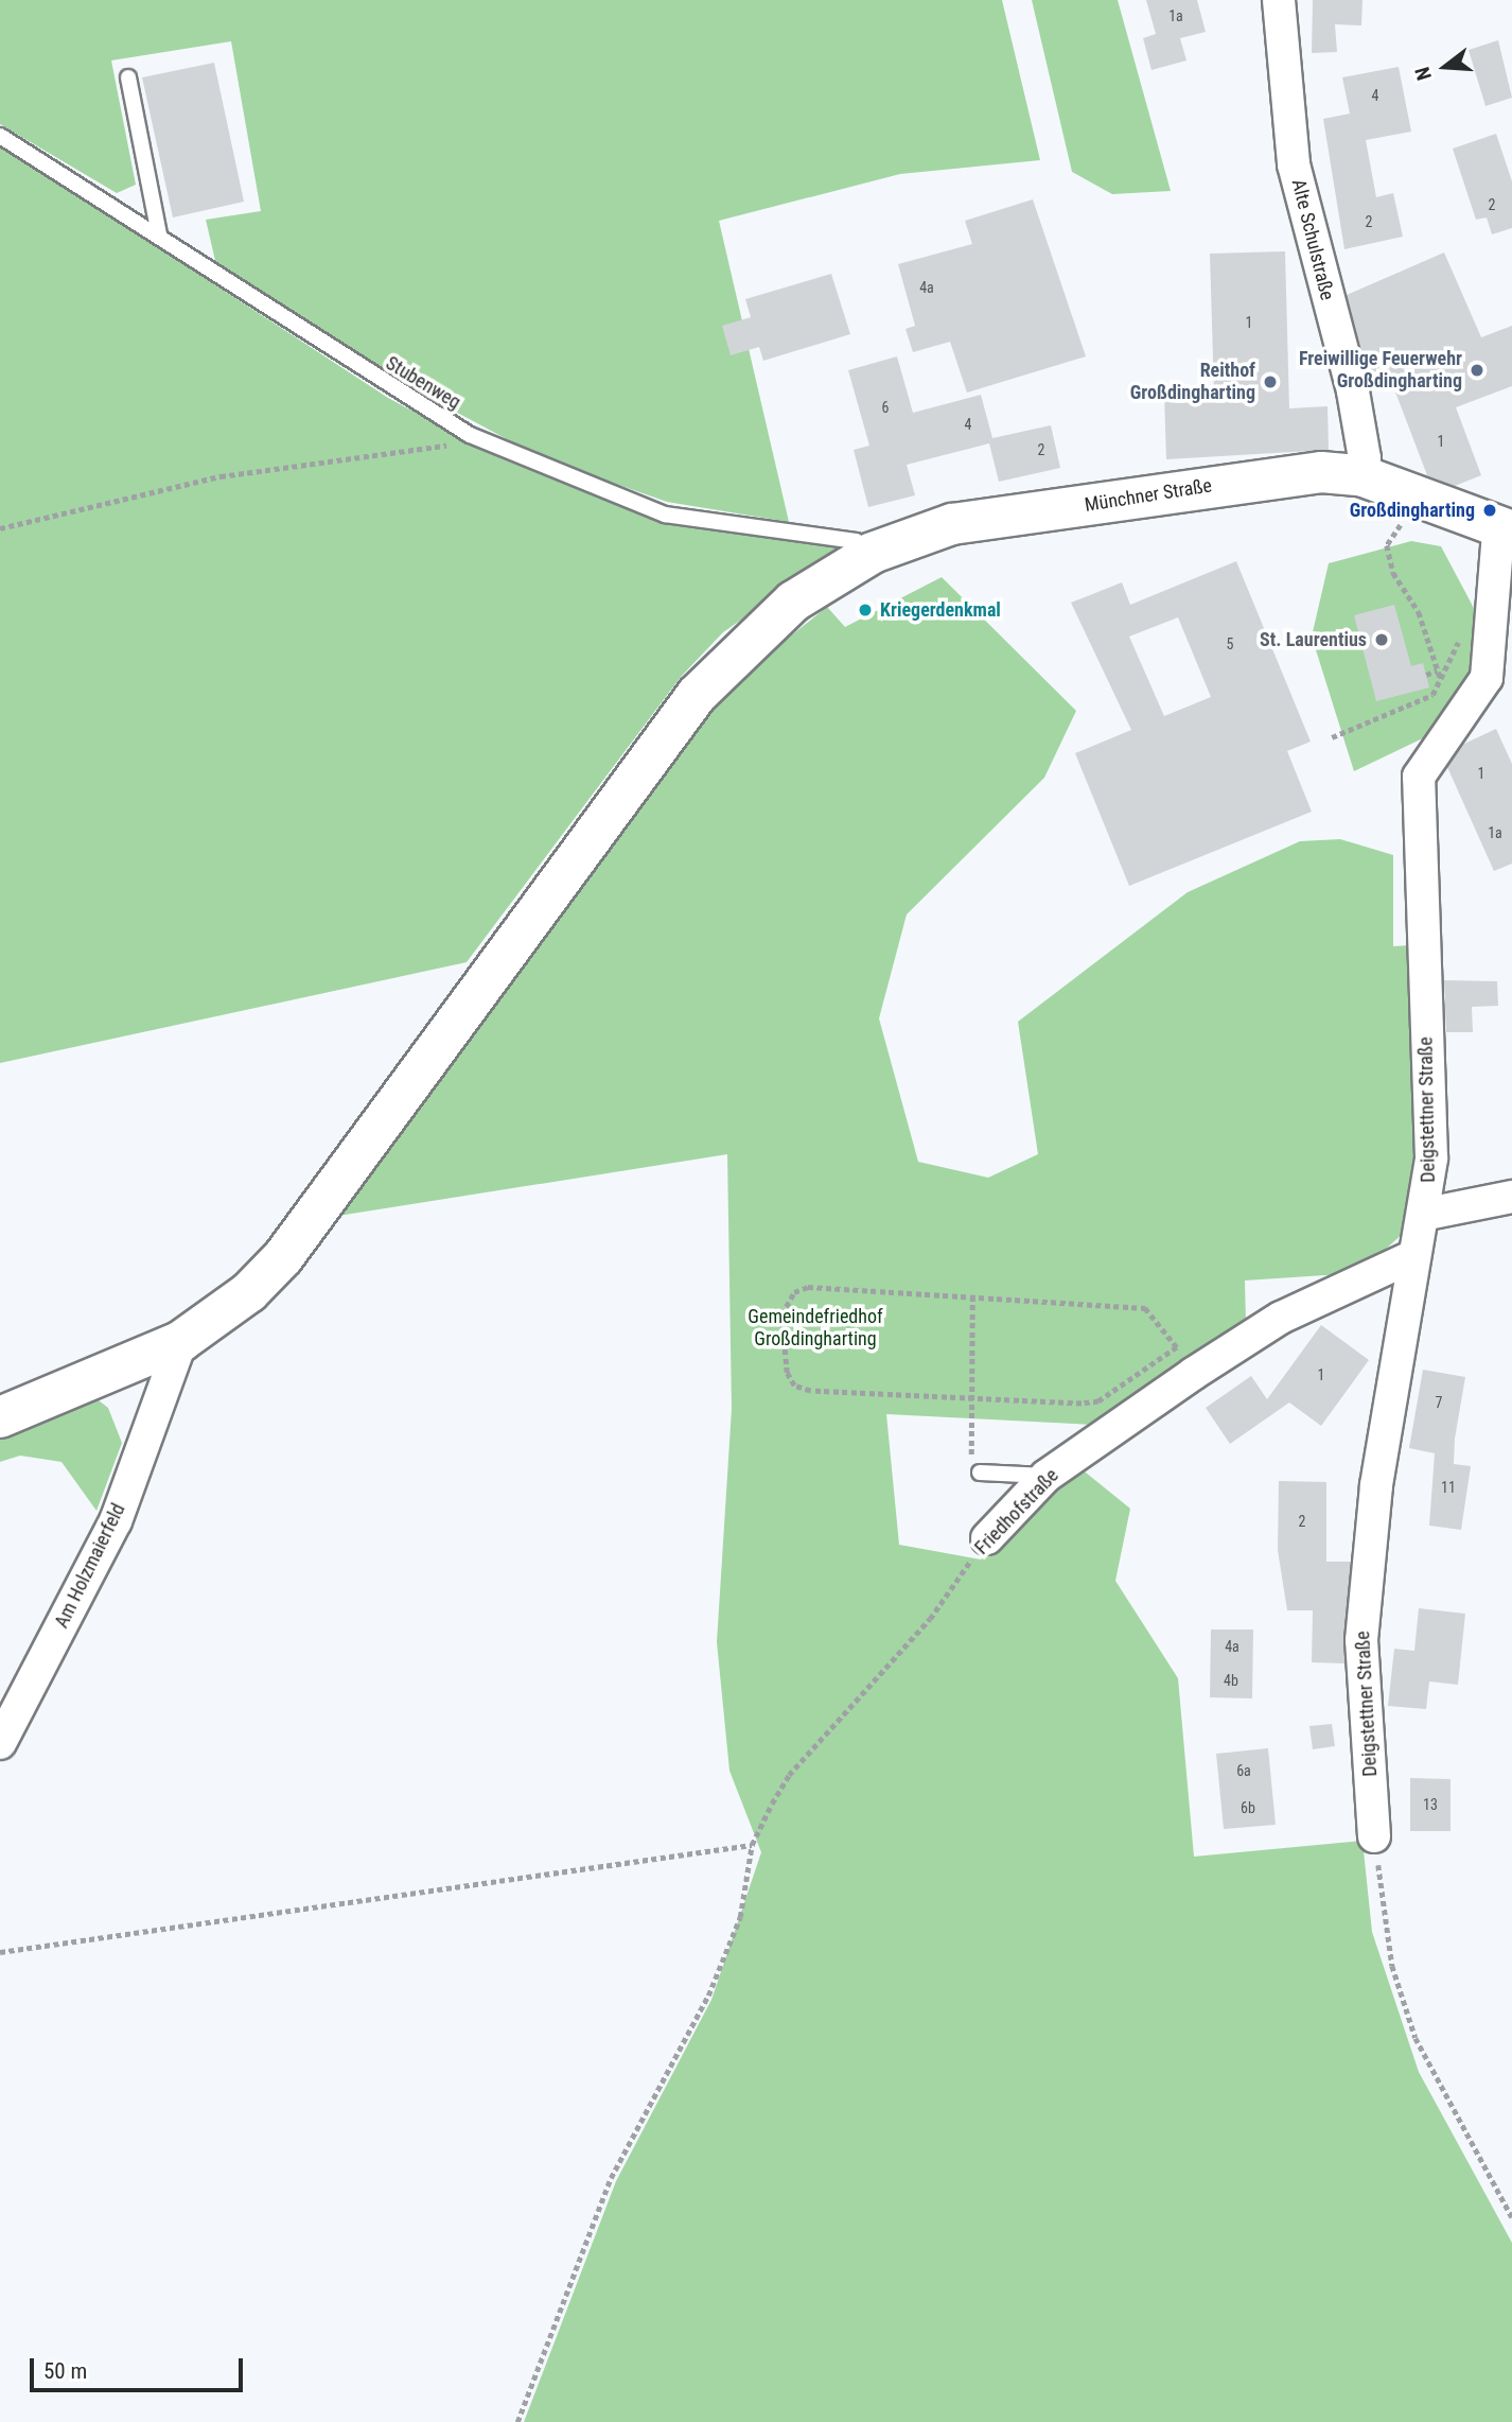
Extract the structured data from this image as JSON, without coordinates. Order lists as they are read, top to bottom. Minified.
{"streets":{"street":["Alte Schulstraße","Münchner Straße","Deigstettner Straße","Friedhofstraße","Am Holzmaierfeld"],"lane":["Stubenweg"]},"crossings":[["Alte Schulstraße","Münchner Straße"],["Stubenweg","Münchner Straße"],["Münchner Straße","Deigstettner Straße"],["Münchner Straße","Am Holzmaierfeld"],["Deigstettner Straße","Friedhofstraße"]],"parks":["Gemeindefriedhof Großdingharting"],"places":["Freiwillige Feuerwehr Großdingharting","Reithof Großdingharting","Großdingharting","Kriegerdenkmal","St. Laurentius"],"house_numbers":["1a","4","2","2","4a","1","6","4","1","2","5","1","1a","1","7","11","2","4a","4b","6a","13","6b"],"scale_bar":"50 m","north":"left"}
